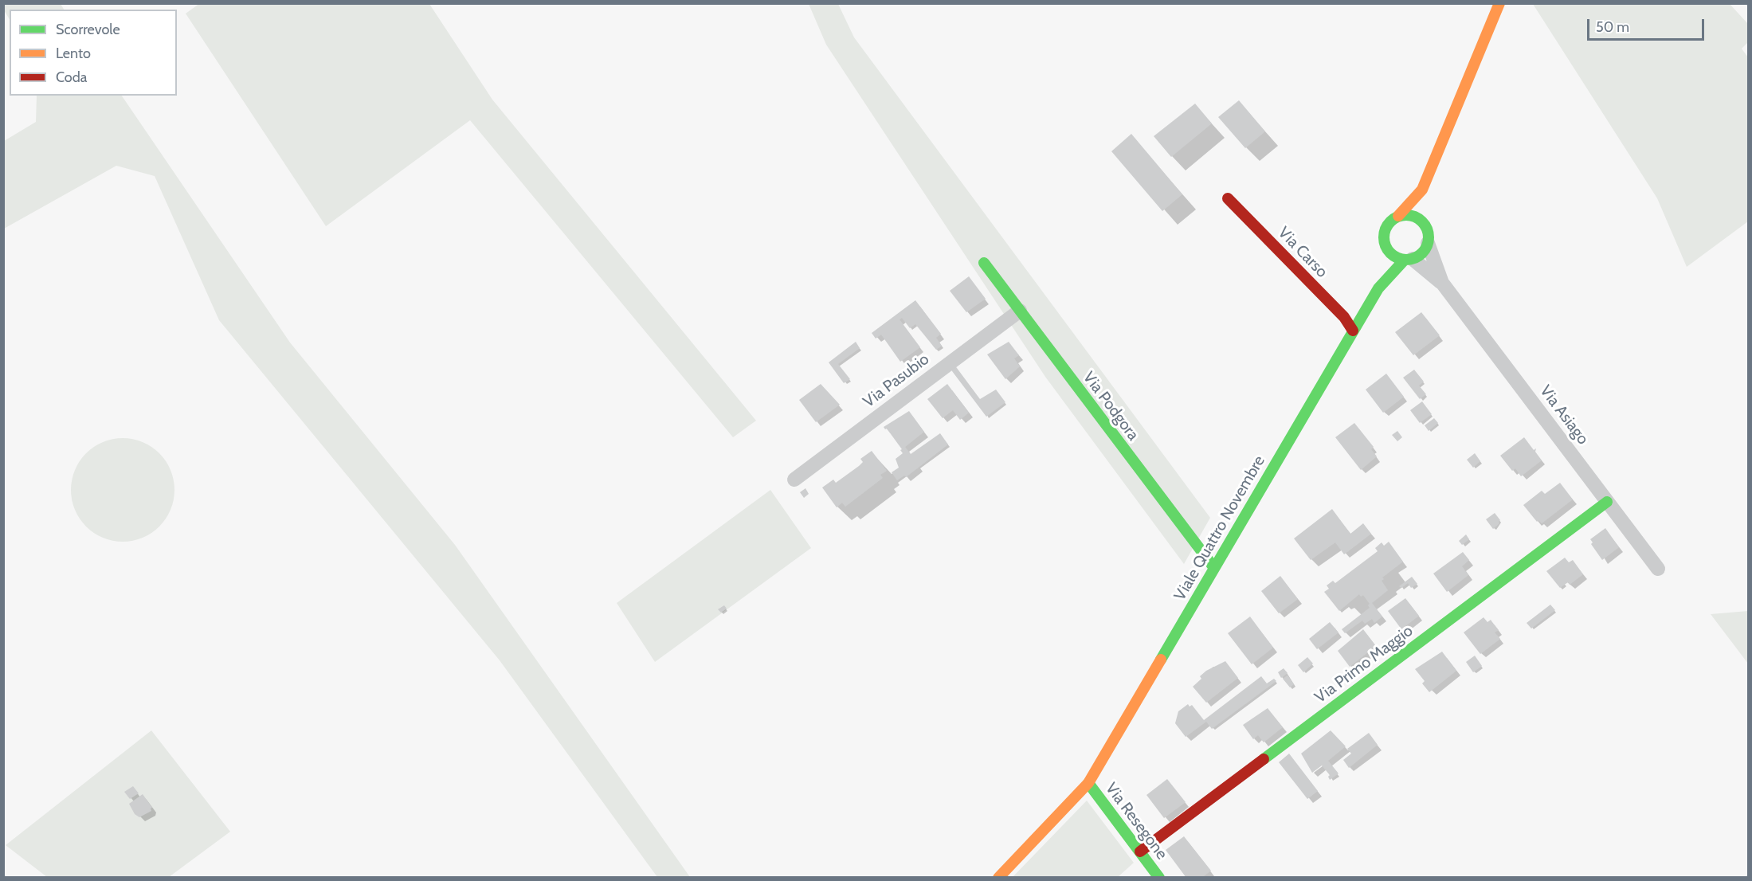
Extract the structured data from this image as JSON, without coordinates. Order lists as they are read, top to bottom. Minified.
{"streets":{"street":["Via Carso","Via Pasubio","Via Podgora","Via Asiago","Viale Quattro Novembre","Via Primo Maggio","Via Resegone"]},"crossings":[["Via Carso","Viale Quattro Novembre"],["Via Pasubio","Via Podgora"],["Via Podgora","Viale Quattro Novembre"],["Via Asiago","Viale Quattro Novembre"],["Via Asiago","Via Primo Maggio"],["Viale Quattro Novembre","Via Resegone"],["Via Primo Maggio","Via Resegone"]],"legend":["Scorrevole","Lento","Coda"],"scale_bar":"50 m"}
